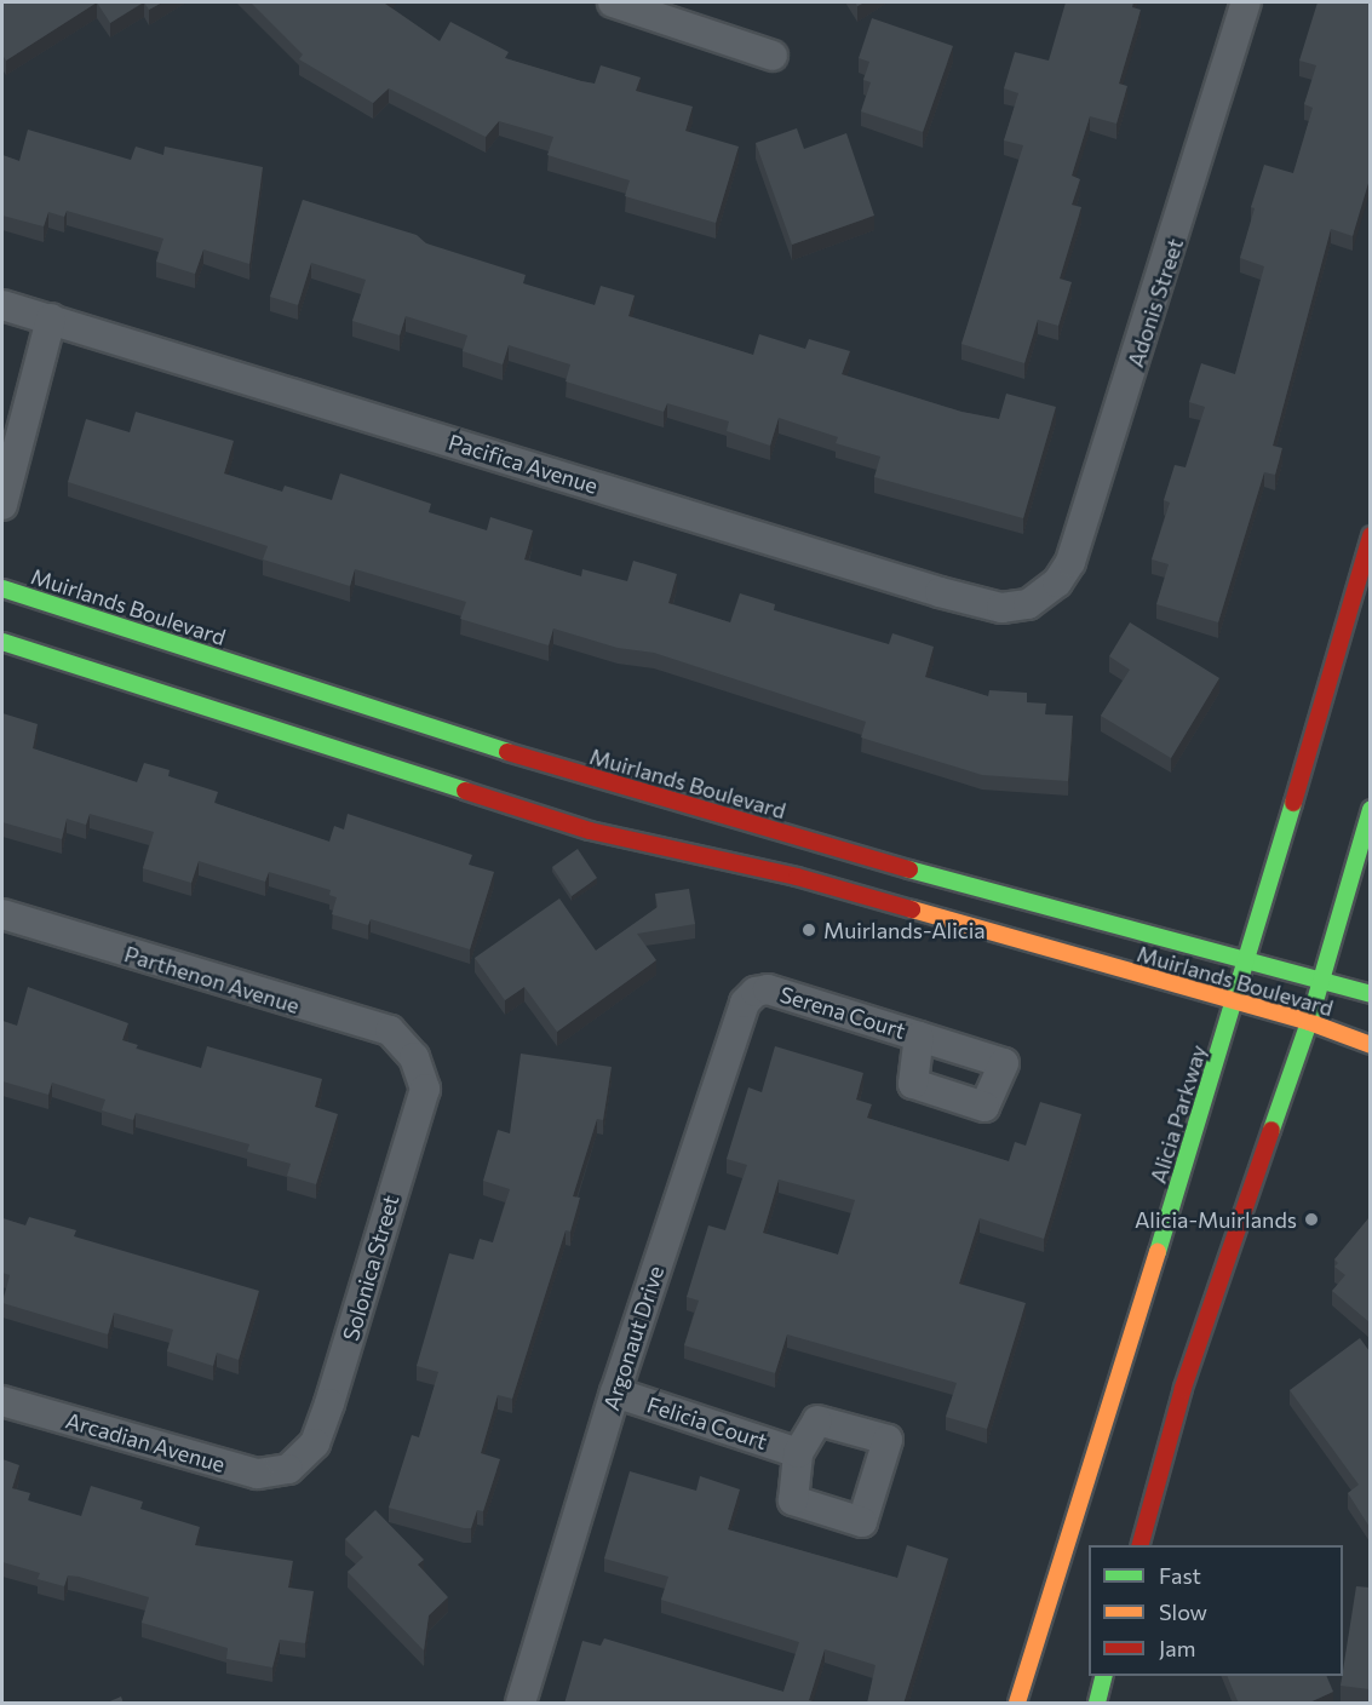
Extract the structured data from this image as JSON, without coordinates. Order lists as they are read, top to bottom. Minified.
{"streets":{"main road":["Muirlands Boulevard","Alicia Parkway"],"street":["Adonis Street","Pacifica Avenue","Parthenon Avenue","Serena Court","Solonica Street","Argonaut Drive","Felicia Court","Arcadian Avenue"]},"crossings":[["Adonis Street","Pacifica Avenue"],["Muirlands Boulevard","Alicia Parkway"],["Parthenon Avenue","Solonica Street"],["Serena Court","Argonaut Drive"],["Solonica Street","Arcadian Avenue"],["Argonaut Drive","Felicia Court"]],"places":["Muirlands-Alicia","Alicia-Muirlands"],"legend":["Fast","Slow","Jam"]}
